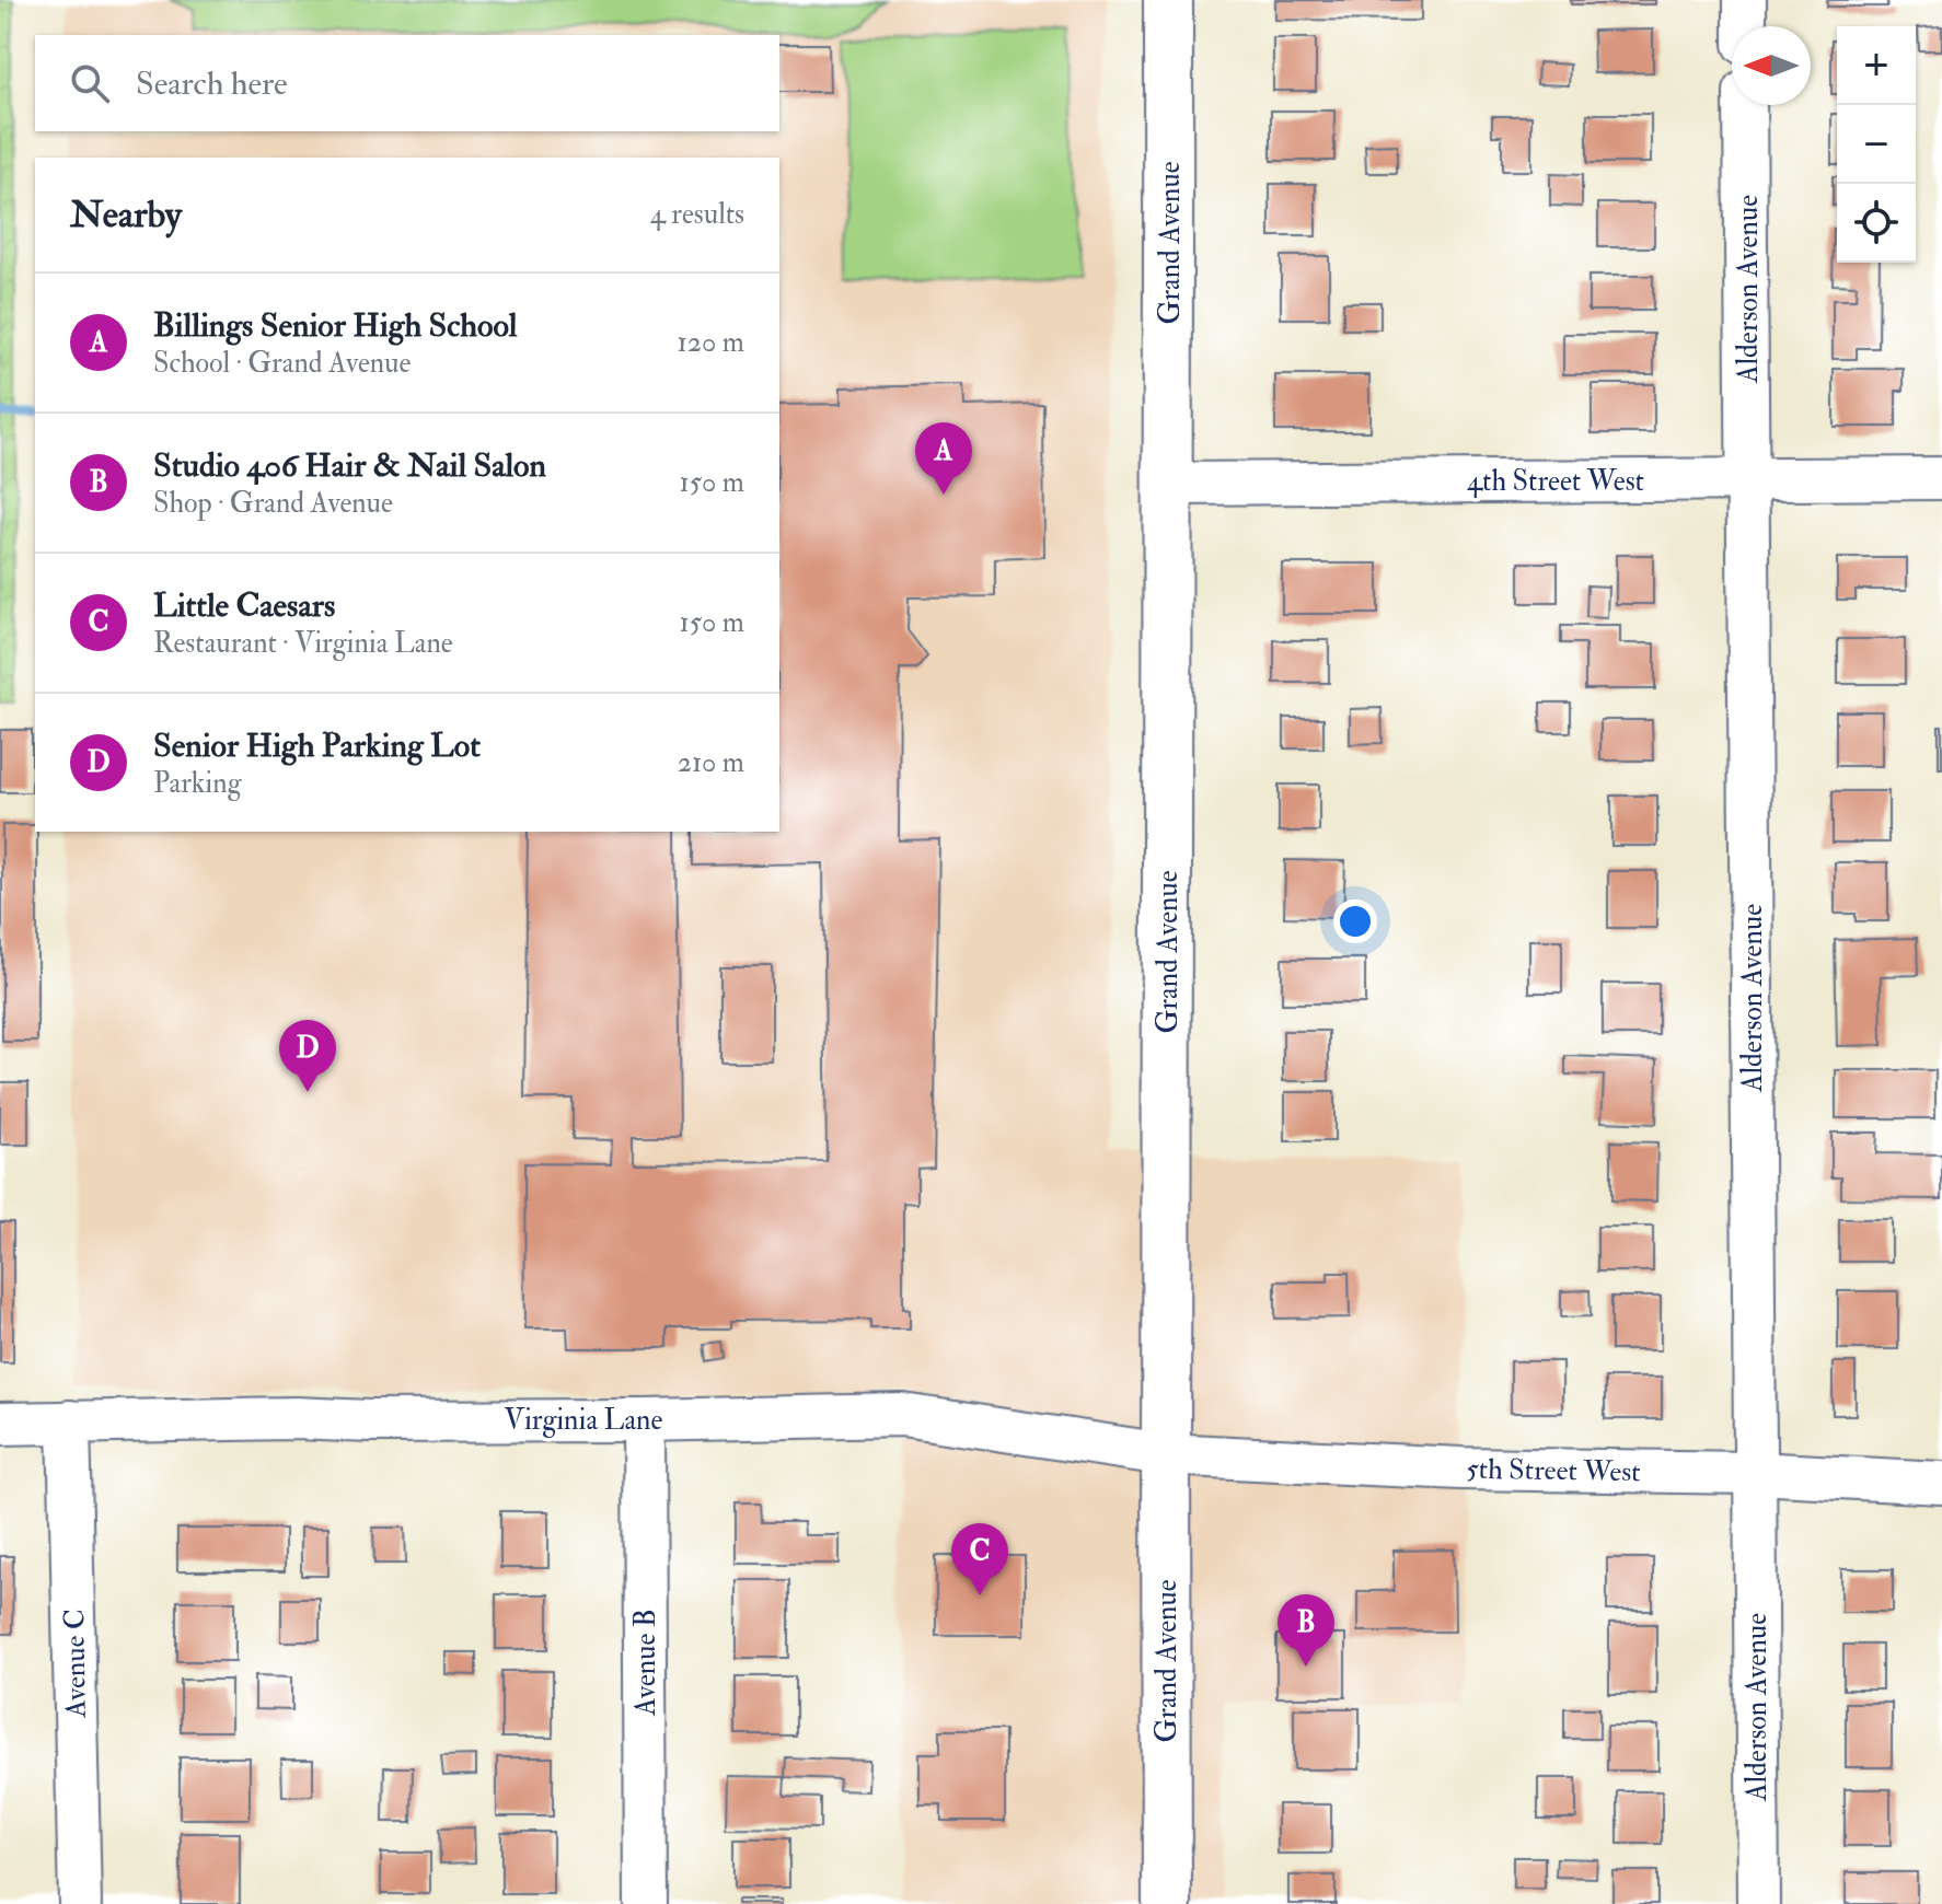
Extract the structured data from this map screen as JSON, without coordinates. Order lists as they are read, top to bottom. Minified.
{"streets":{"main road":["Grand Avenue"],"street":["Alderson Avenue","4th Street West","Virginia Lane","5th Street West","Avenue B","Avenue C"]},"crossings":[["Grand Avenue","4th Street West"],["Grand Avenue","Virginia Lane"],["Grand Avenue","5th Street West"],["Alderson Avenue","4th Street West"],["Alderson Avenue","5th Street West"],["Virginia Lane","5th Street West"],["Virginia Lane","Avenue B"],["Virginia Lane","Avenue C"]],"north":"left","page":{"map_buttons":["+","−"],"search":"Search here","heading":["Nearby","4 results"],"list":[{"mark":"A","name":"Billings Senior High School","note":"School · Grand Avenue","value":"120 m"},{"mark":"B","name":"Studio 406 Hair & Nail Salon","note":"Shop · Grand Avenue","value":"150 m"},{"mark":"C","name":"Little Caesars","note":"Restaurant · Virginia Lane","value":"150 m"},{"mark":"D","name":"Senior High Parking Lot","note":"Parking","value":"210 m"}],"pins":["A","D","C","B"]}}
